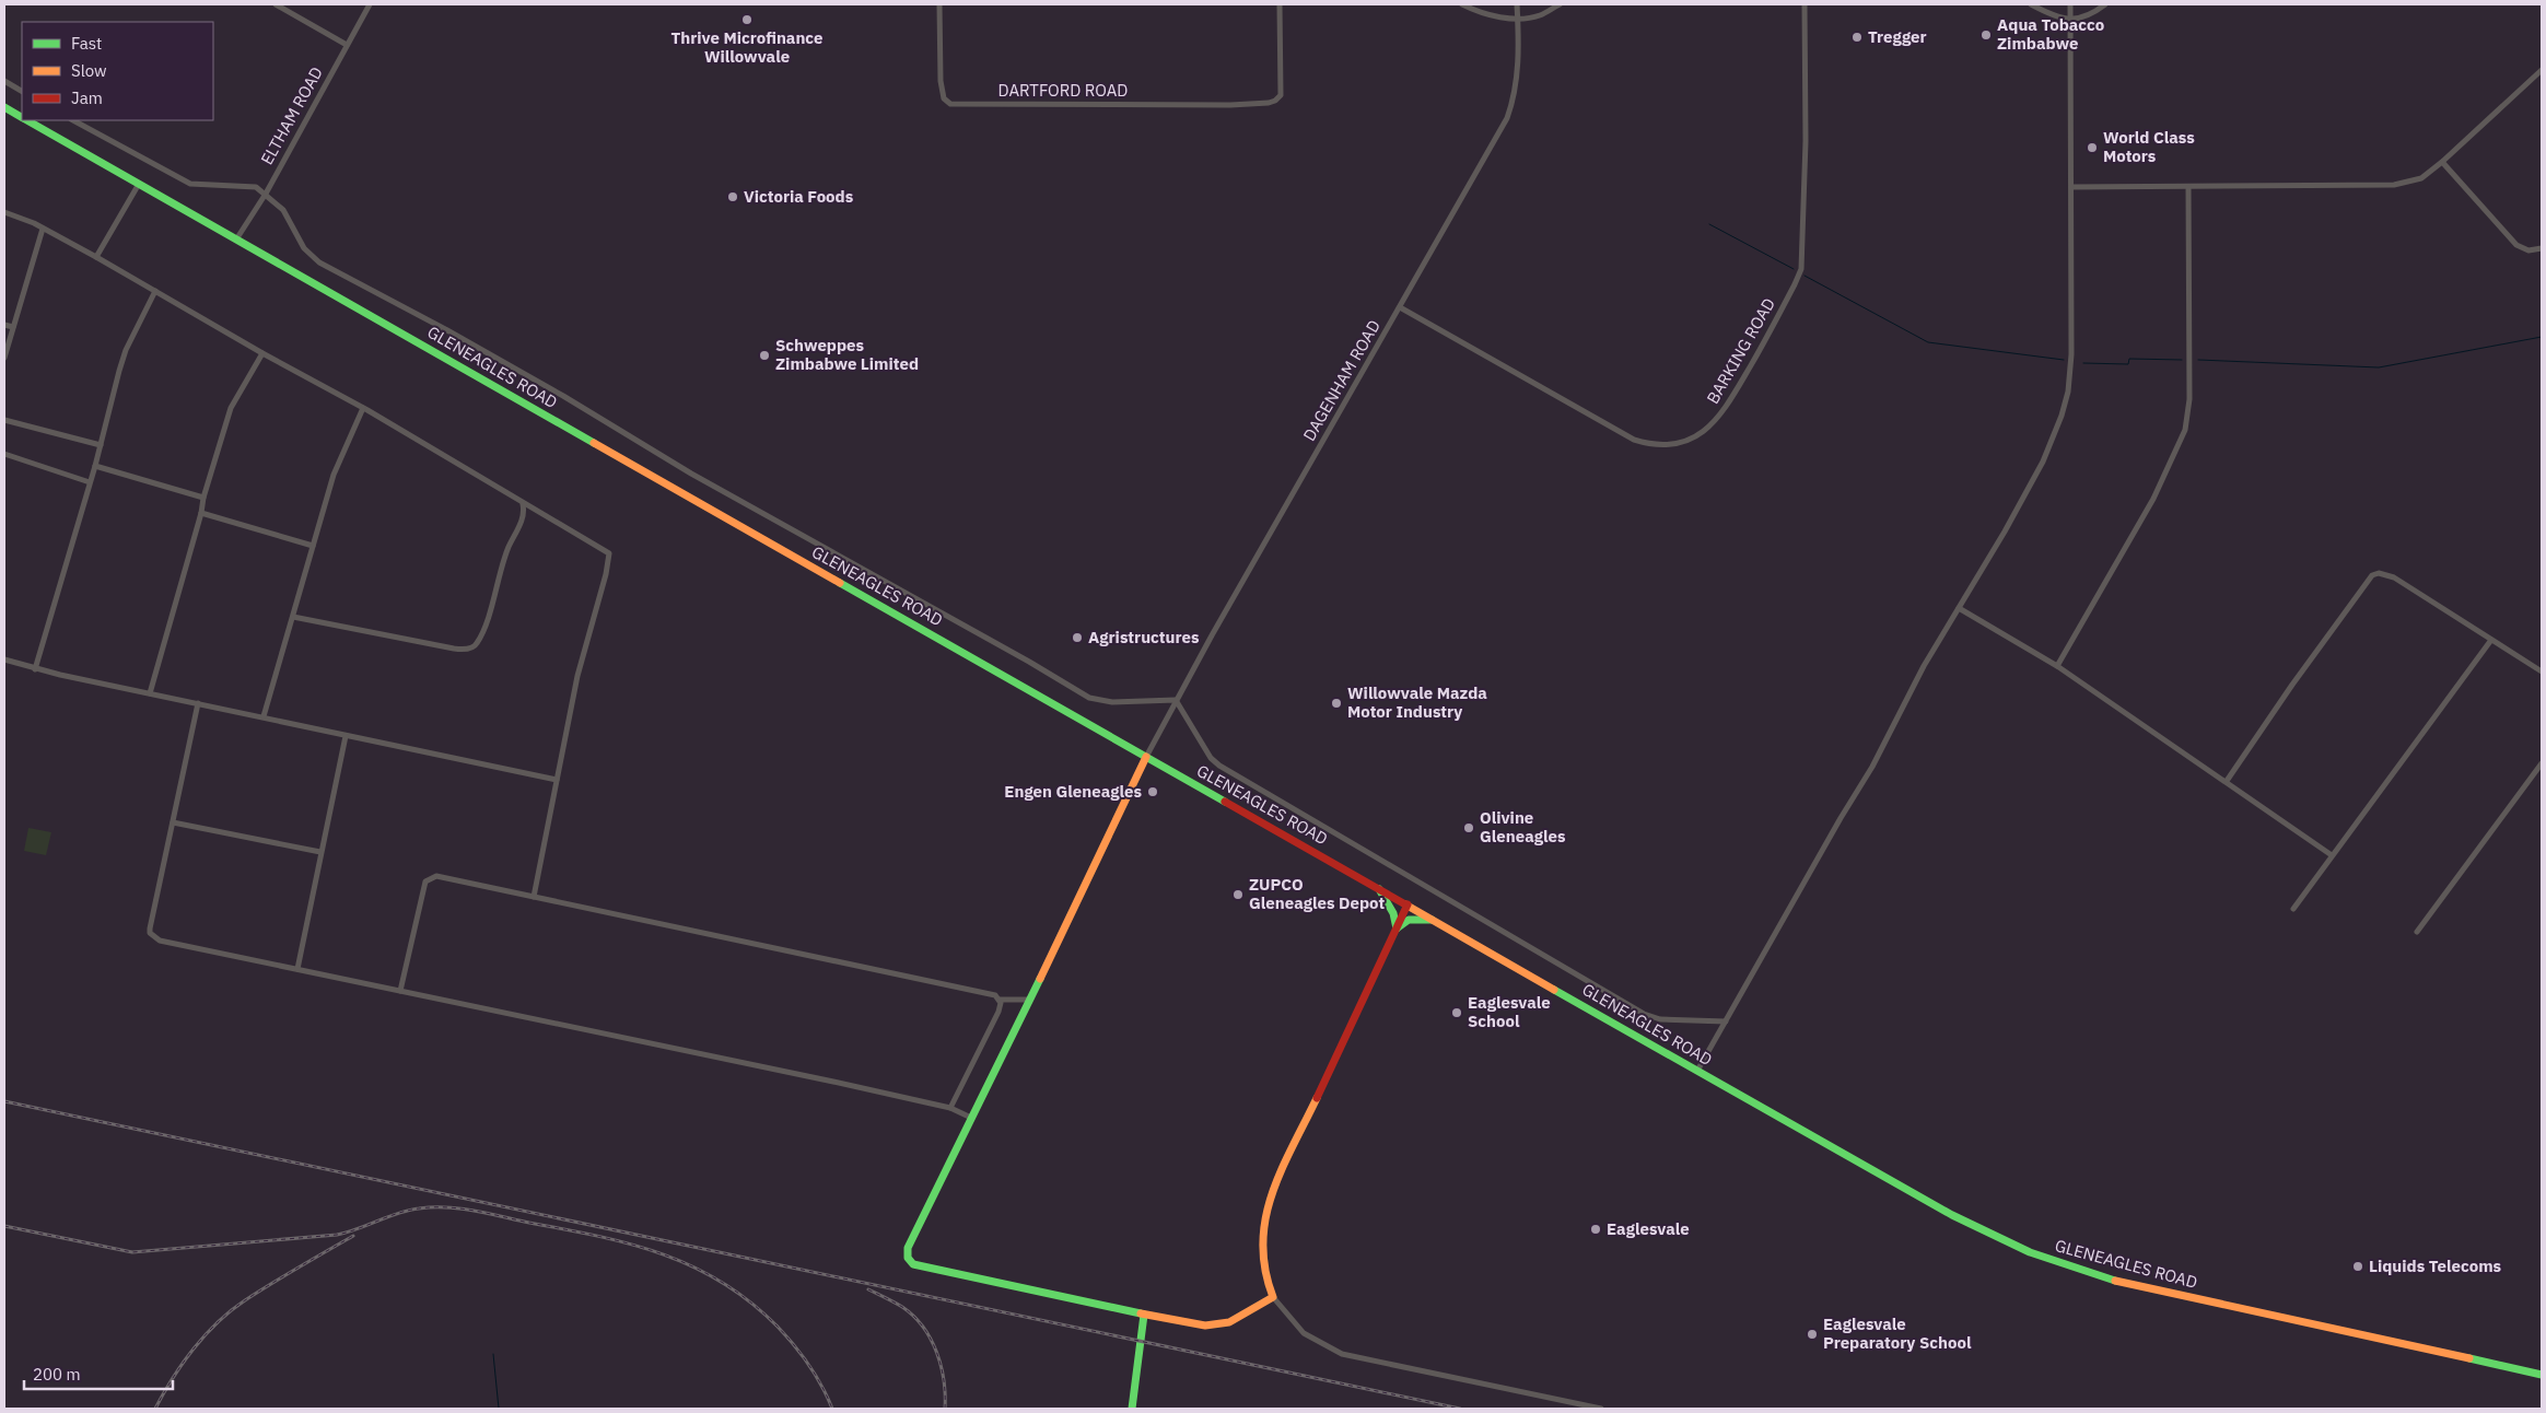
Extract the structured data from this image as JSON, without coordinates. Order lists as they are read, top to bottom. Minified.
{"streets":{"street":["DARTFORD ROAD","ELTHAM ROAD","BARKING ROAD","GLENEAGLES ROAD","DAGENHAM ROAD"]},"crossings":[["ELTHAM ROAD","GLENEAGLES ROAD"],["BARKING ROAD","DAGENHAM ROAD"],["GLENEAGLES ROAD","DAGENHAM ROAD"]],"places":["Thrive Microfinance Willowvale","Aqua Tobacco Zimbabwe","Tregger","World Class Motors","Victoria Foods","Schweppes Zimbabwe Limited","Agristructures","Willowvale Mazda Motor Industry","Engen Gleneagles","Olivine Gleneagles","ZUPCO Gleneagles Depot","Eaglesvale School","Eaglesvale","Liquids Telecoms","Eaglesvale Preparatory School"],"legend":["Fast","Slow","Jam"],"scale_bar":"200 m"}
